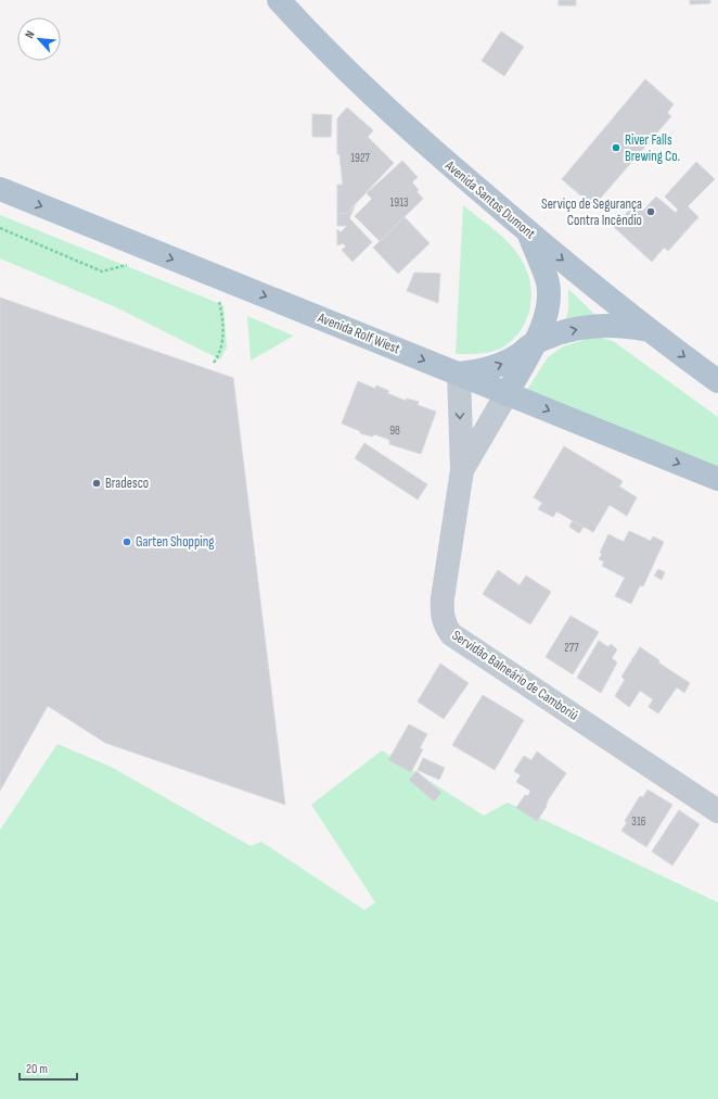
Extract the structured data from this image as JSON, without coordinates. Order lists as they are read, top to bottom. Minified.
{"streets":{"main road":["Avenida Santos Dumont","Avenida Rolf Wiest"],"street":["Servidão Balneário de Camboriú"]},"crossings":[["Avenida Rolf Wiest","Servidão Balneário de Camboriú"]],"one_way":["Avenida Santos Dumont","Avenida Rolf Wiest"],"places":["River Falls Brewing Co.","Serviço de Segurança Contra Incêndio","Bradesco","Garten Shopping"],"house_numbers":["1927","1913","98","277","316"],"scale_bar":"20 m","north":"top left"}
